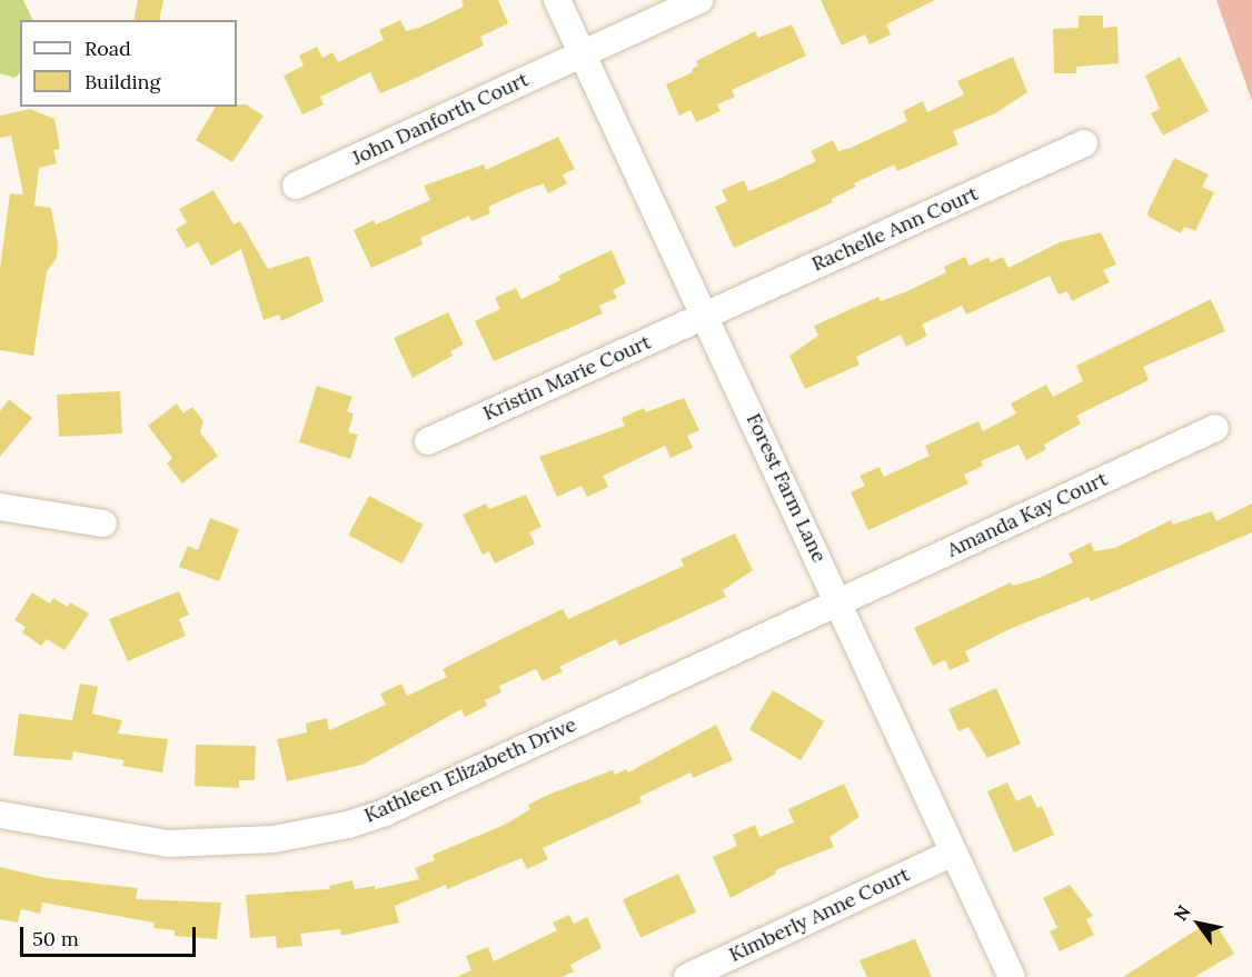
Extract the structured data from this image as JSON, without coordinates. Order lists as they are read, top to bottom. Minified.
{"streets":{"street":["John Danforth Court","Rachelle Ann Court","Kristin Marie Court","Forest Farm Lane","Amanda Kay Court","Kathleen Elizabeth Drive","Kimberly Anne Court"]},"crossings":[["John Danforth Court","Forest Farm Lane"],["Rachelle Ann Court","Kristin Marie Court"],["Rachelle Ann Court","Forest Farm Lane"],["Kristin Marie Court","Forest Farm Lane"],["Forest Farm Lane","Amanda Kay Court"],["Forest Farm Lane","Kathleen Elizabeth Drive"],["Forest Farm Lane","Kimberly Anne Court"],["Amanda Kay Court","Kathleen Elizabeth Drive"]],"legend":["Road","Building"],"scale_bar":"50 m","north":"top left"}
